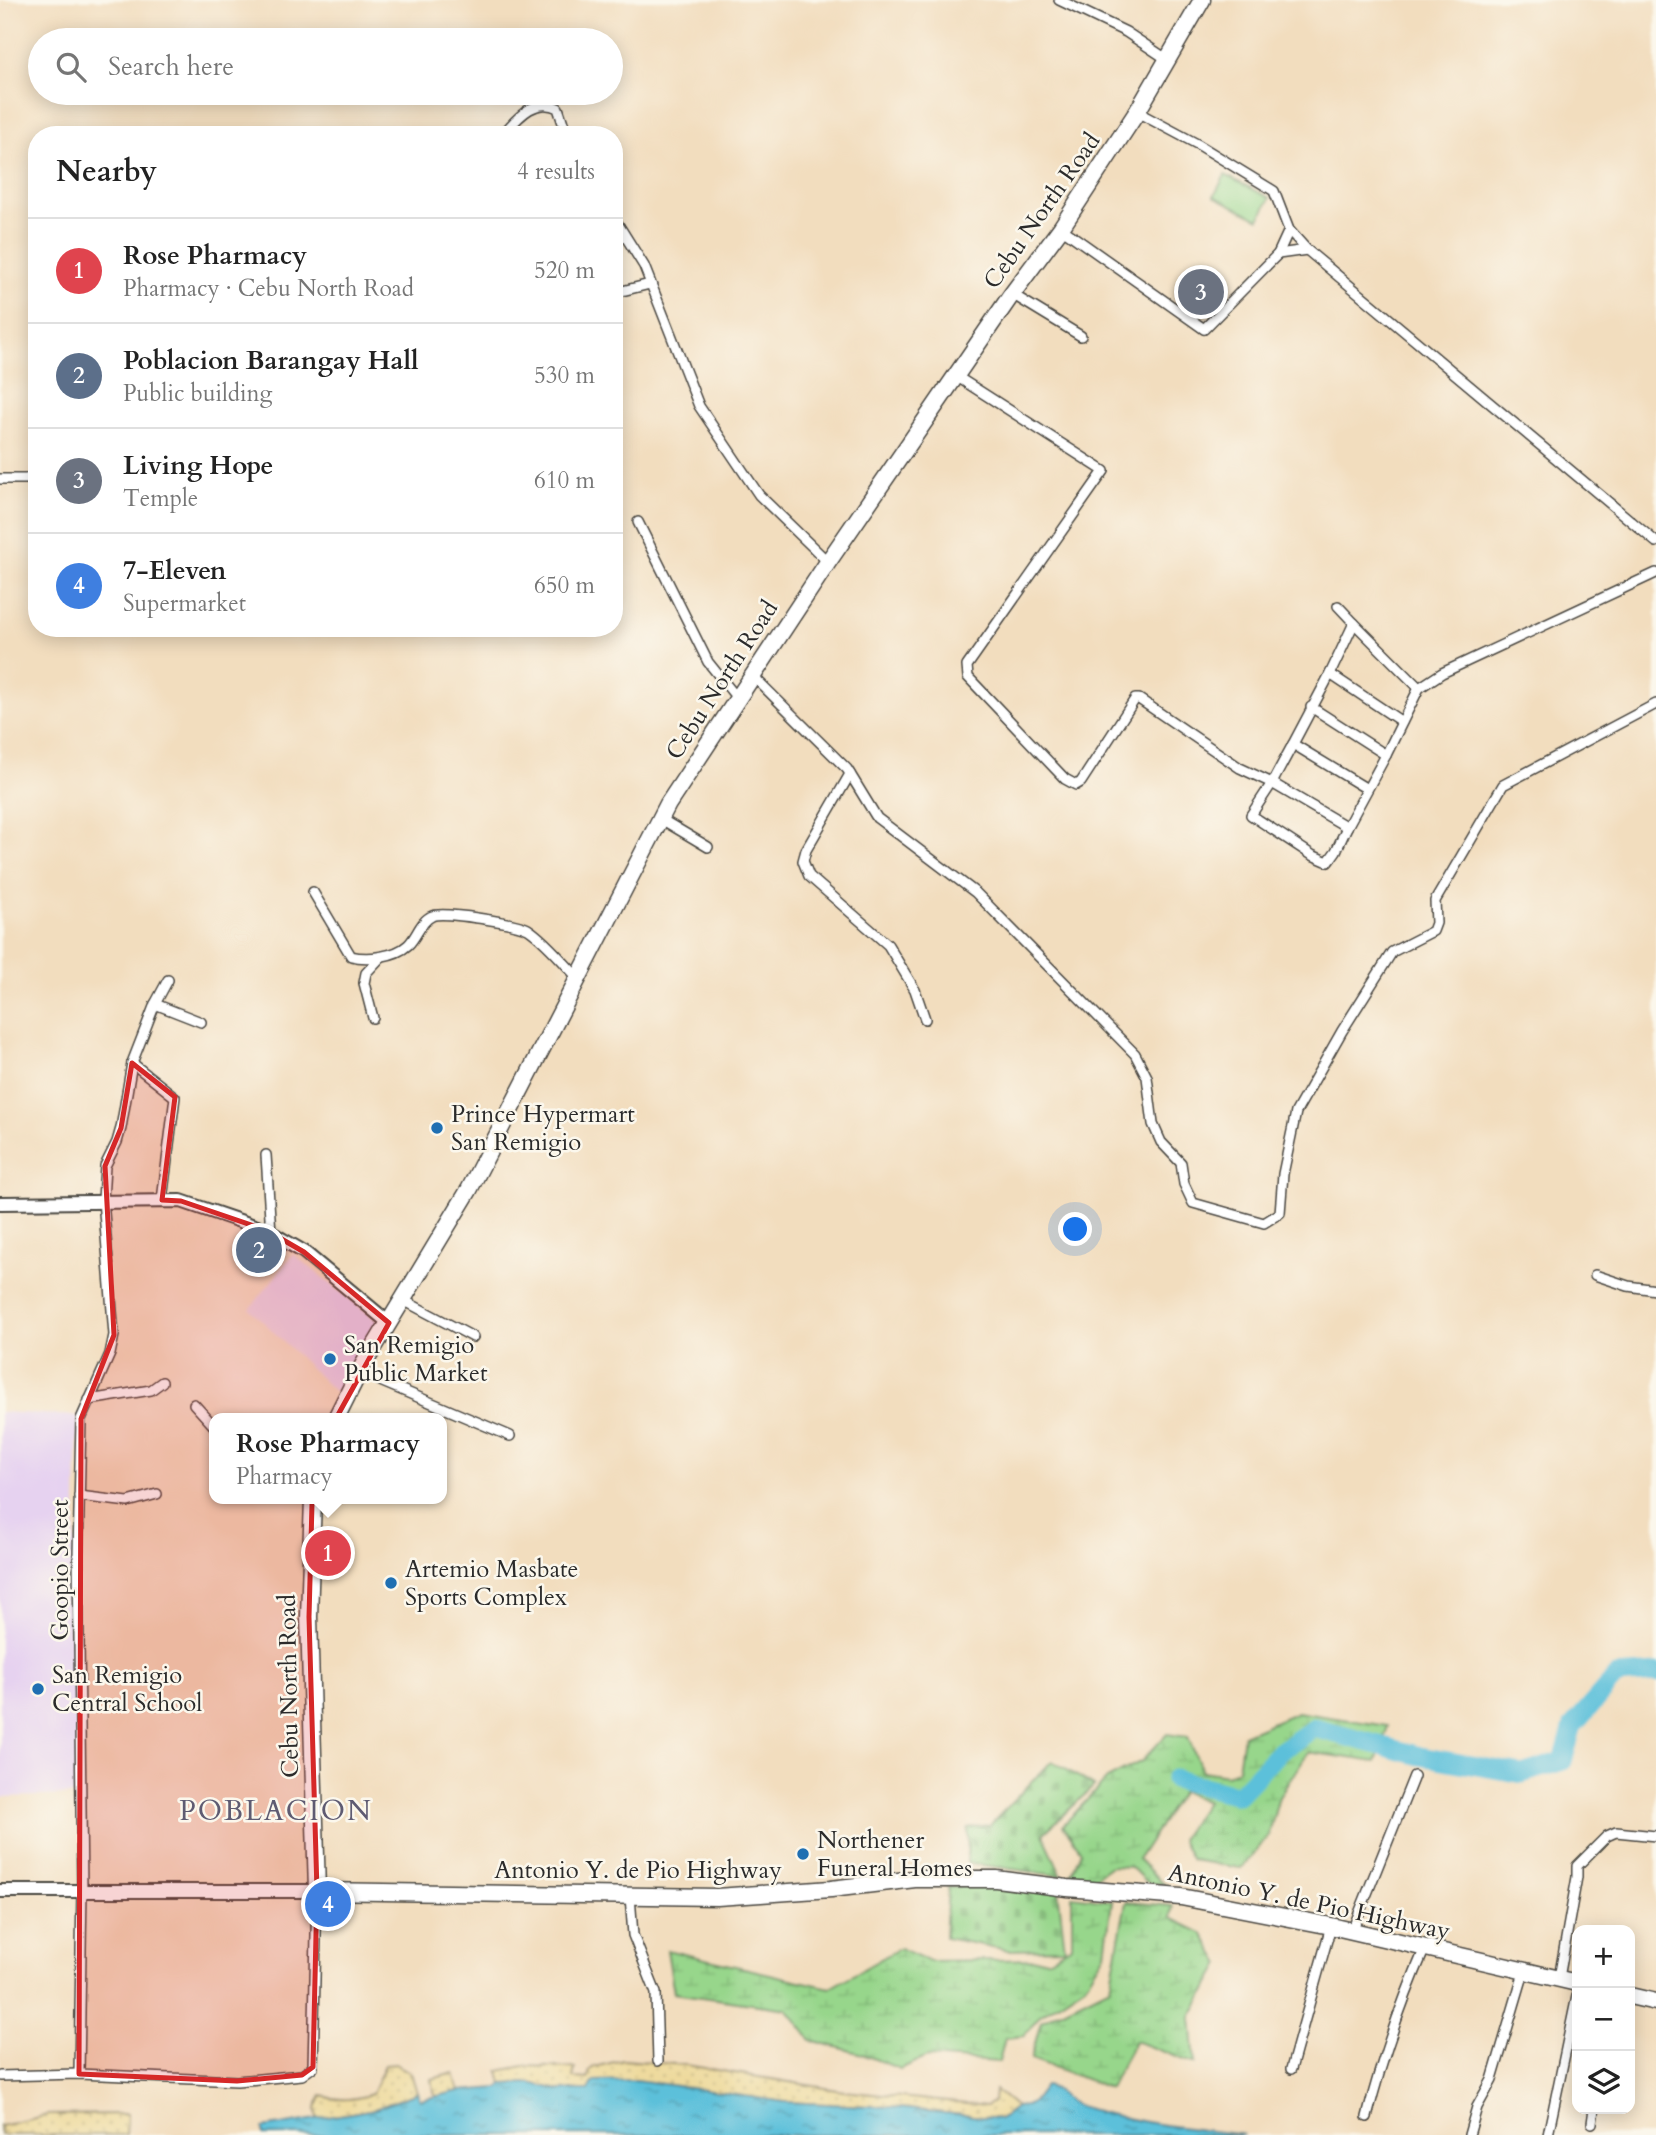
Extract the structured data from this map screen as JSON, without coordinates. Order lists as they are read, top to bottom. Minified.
{"streets":{"highway":["Cebu North Road","Antonio Y. de Pio Highway"],"street":["Goopio Street"]},"crossings":[["Cebu North Road","Antonio Y. de Pio Highway"]],"districts":["POBLACION"],"places":["Prince Hypermart San Remigio","San Remigio Public Market","Artemio Masbate Sports Complex","San Remigio Central School","Northener Funeral Homes"],"page":{"search":"Search here","heading":["Nearby","4 results"],"list":[{"mark":"1","name":"Rose Pharmacy","note":"Pharmacy · Cebu North Road","value":"520 m"},{"mark":"2","name":"Poblacion Barangay Hall","note":"Public building","value":"530 m"},{"mark":"3","name":"Living Hope","note":"Temple","value":"610 m"},{"mark":"4","name":"7-Eleven","note":"Supermarket","value":"650 m"}],"pins":["3","2","1","4"],"popup":["Rose Pharmacy","Pharmacy"],"map_buttons":["+","−"]}}
